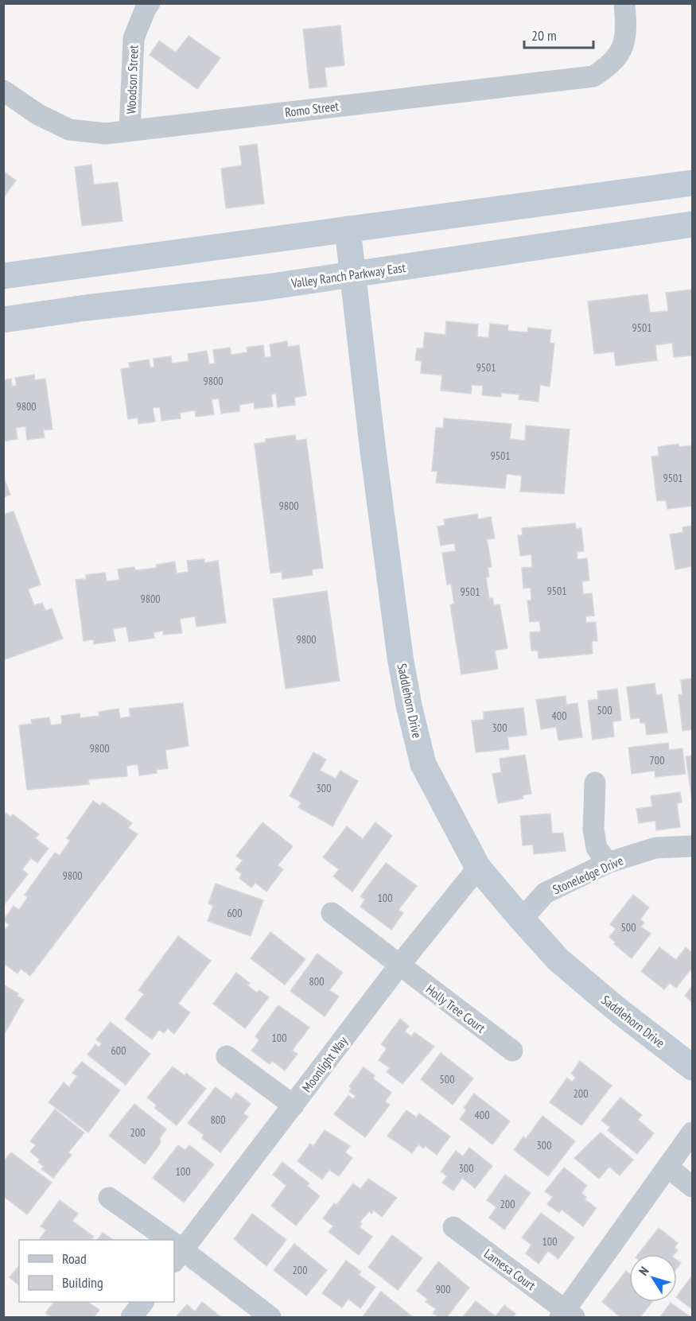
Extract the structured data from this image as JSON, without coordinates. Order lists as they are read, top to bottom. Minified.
{"streets":{"main road":["Valley Ranch Parkway East","Saddlehorn Drive"],"street":["Woodson Street","Romo Street","Stoneledge Drive","Holly Tree Court","Moonlight Way","Lamesa Court"]},"crossings":[["Woodson Street","Romo Street"],["Valley Ranch Parkway East","Saddlehorn Drive"],["Saddlehorn Drive","Stoneledge Drive"],["Saddlehorn Drive","Moonlight Way"],["Holly Tree Court","Moonlight Way"]],"house_numbers":["9501","9501","9800","9800","9501","9501","9800","9501","9501","9800","9800","500","400","300","9800","700","300","9800","100","600","500","800","100","600","500","200","400","800","200","300","300","100","200","100","200","900"],"legend":["Road","Building"],"scale_bar":"20 m","north":"top left"}
